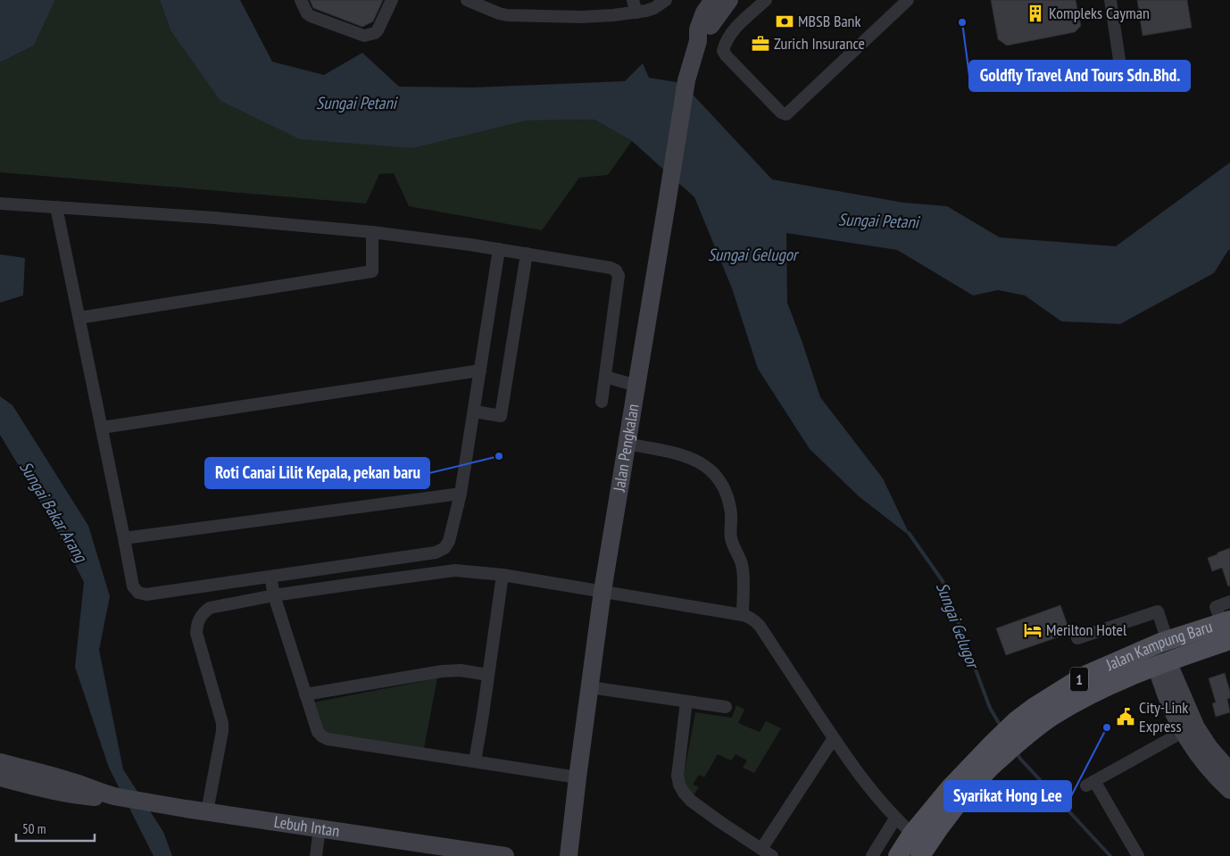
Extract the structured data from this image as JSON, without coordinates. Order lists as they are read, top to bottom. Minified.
{"streets":{"main road":["Jalan Pengkalan","Jalan Kampung Baru","1","Lebuh Intan"]},"water":["Sungai Petani","Sungai Gelugor","Sungai Bakar Arang"],"places":{"building":["Kompleks Cayman"],"bank":["MBSB Bank"],"other":["Goldfly Travel And Tours Sdn.Bhd.","Roti Canai Lilit Kepala, pekan baru","Syarikat Hong Lee"],"office":["Zurich Insurance"],"hotel":["Merilton Hotel"],"public building":["City-Link Express"]},"scale_bar":"50 m"}
